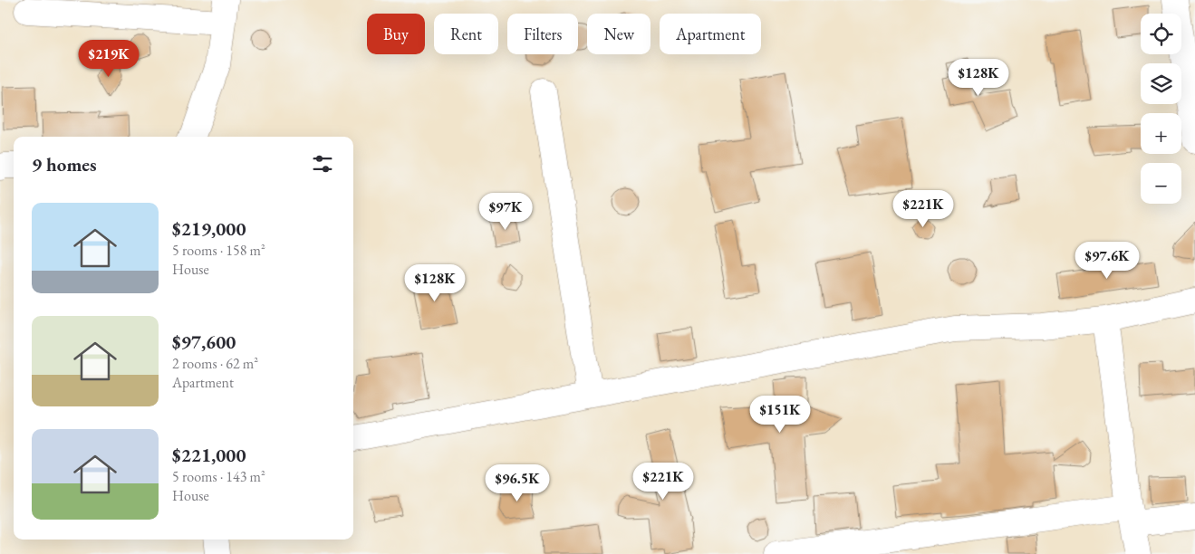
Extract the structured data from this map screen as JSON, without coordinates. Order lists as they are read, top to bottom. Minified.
{"page":{"map_buttons":["+","−"],"chip":["Buy","Rent","Filters","New","Apartment"],"price":["$219K","$128K","$221K","$97K","$97.6K","$128K","$151K","$221K","$96.5K"],"heading":"9 homes","list":[{"name":"$219,000","note":"5 rooms · 158 m² · House"},{"name":"$97,600","note":"2 rooms · 62 m² · Apartment"},{"name":"$221,000","note":"5 rooms · 143 m² · House"}]}}
